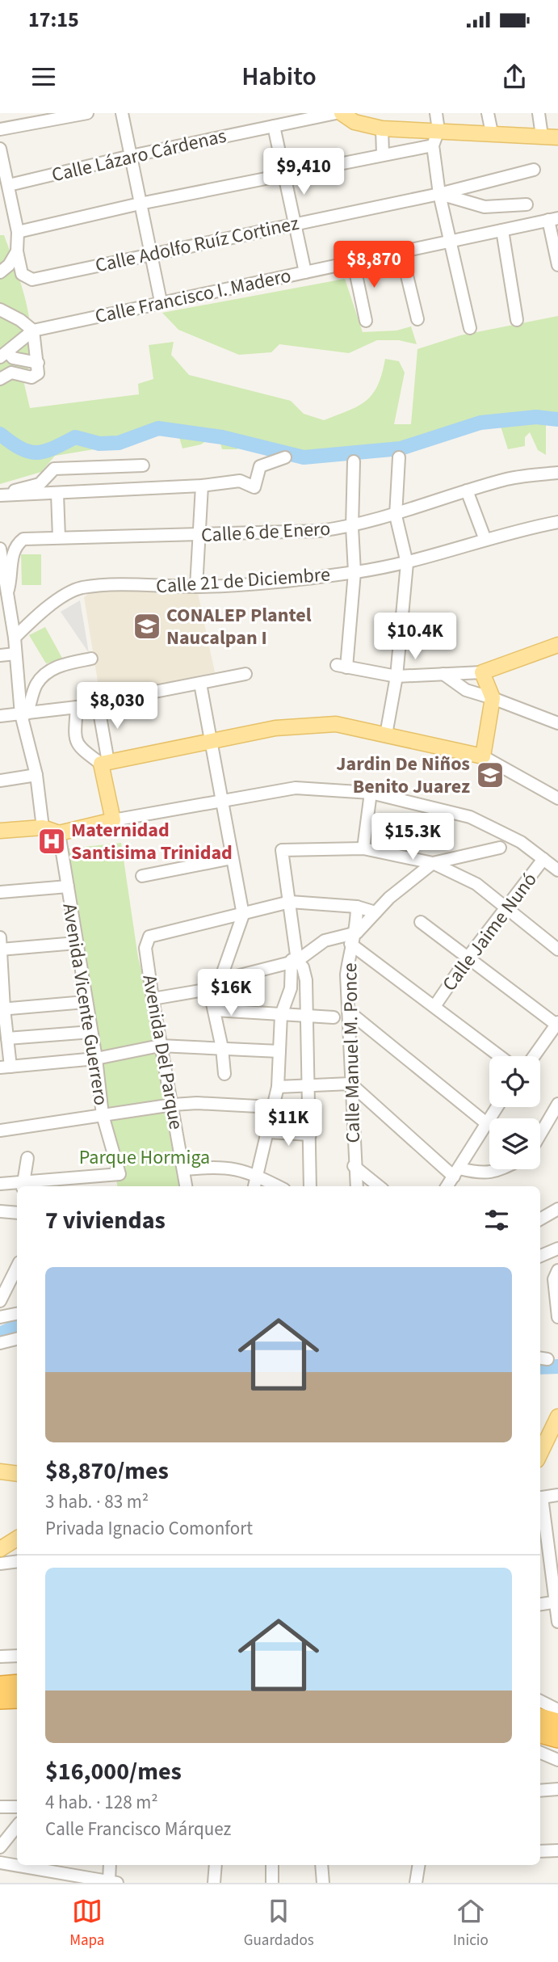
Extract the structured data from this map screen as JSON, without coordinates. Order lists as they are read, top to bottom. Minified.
{"streets":{"street":["Calle Lázaro Cárdenas","Calle Adolfo Ruíz Cortinez","Calle Francisco I. Madero","Calle 6 de Enero","Calle 21 de Diciembre","Calle Jaime Nunó","Avenida Vicente Guerrero","Avenida Del Parque","Calle Manuel M. Ponce"]},"parks":["Parque Hormiga"],"places":{"school or university":["CONALEP Plantel Naucalpan I","Jardin De Niños Benito Juarez"],"hospital":["Maternidad Santisima Trinidad"]},"page":{"status":"17:15","header":"Habito","price":["$9,410","$8,870","$10.4K","$8,030","$15.3K","$16K","$11K"],"heading":"7 viviendas","list":[{"name":"$8,870/mes","note":"3 hab. · 83 m² · Privada Ignacio Comonfort"},{"name":"$16,000/mes","note":"4 hab. · 128 m² · Calle Francisco Márquez"}],"tabs":["Mapa","Guardados","Inicio"]}}
